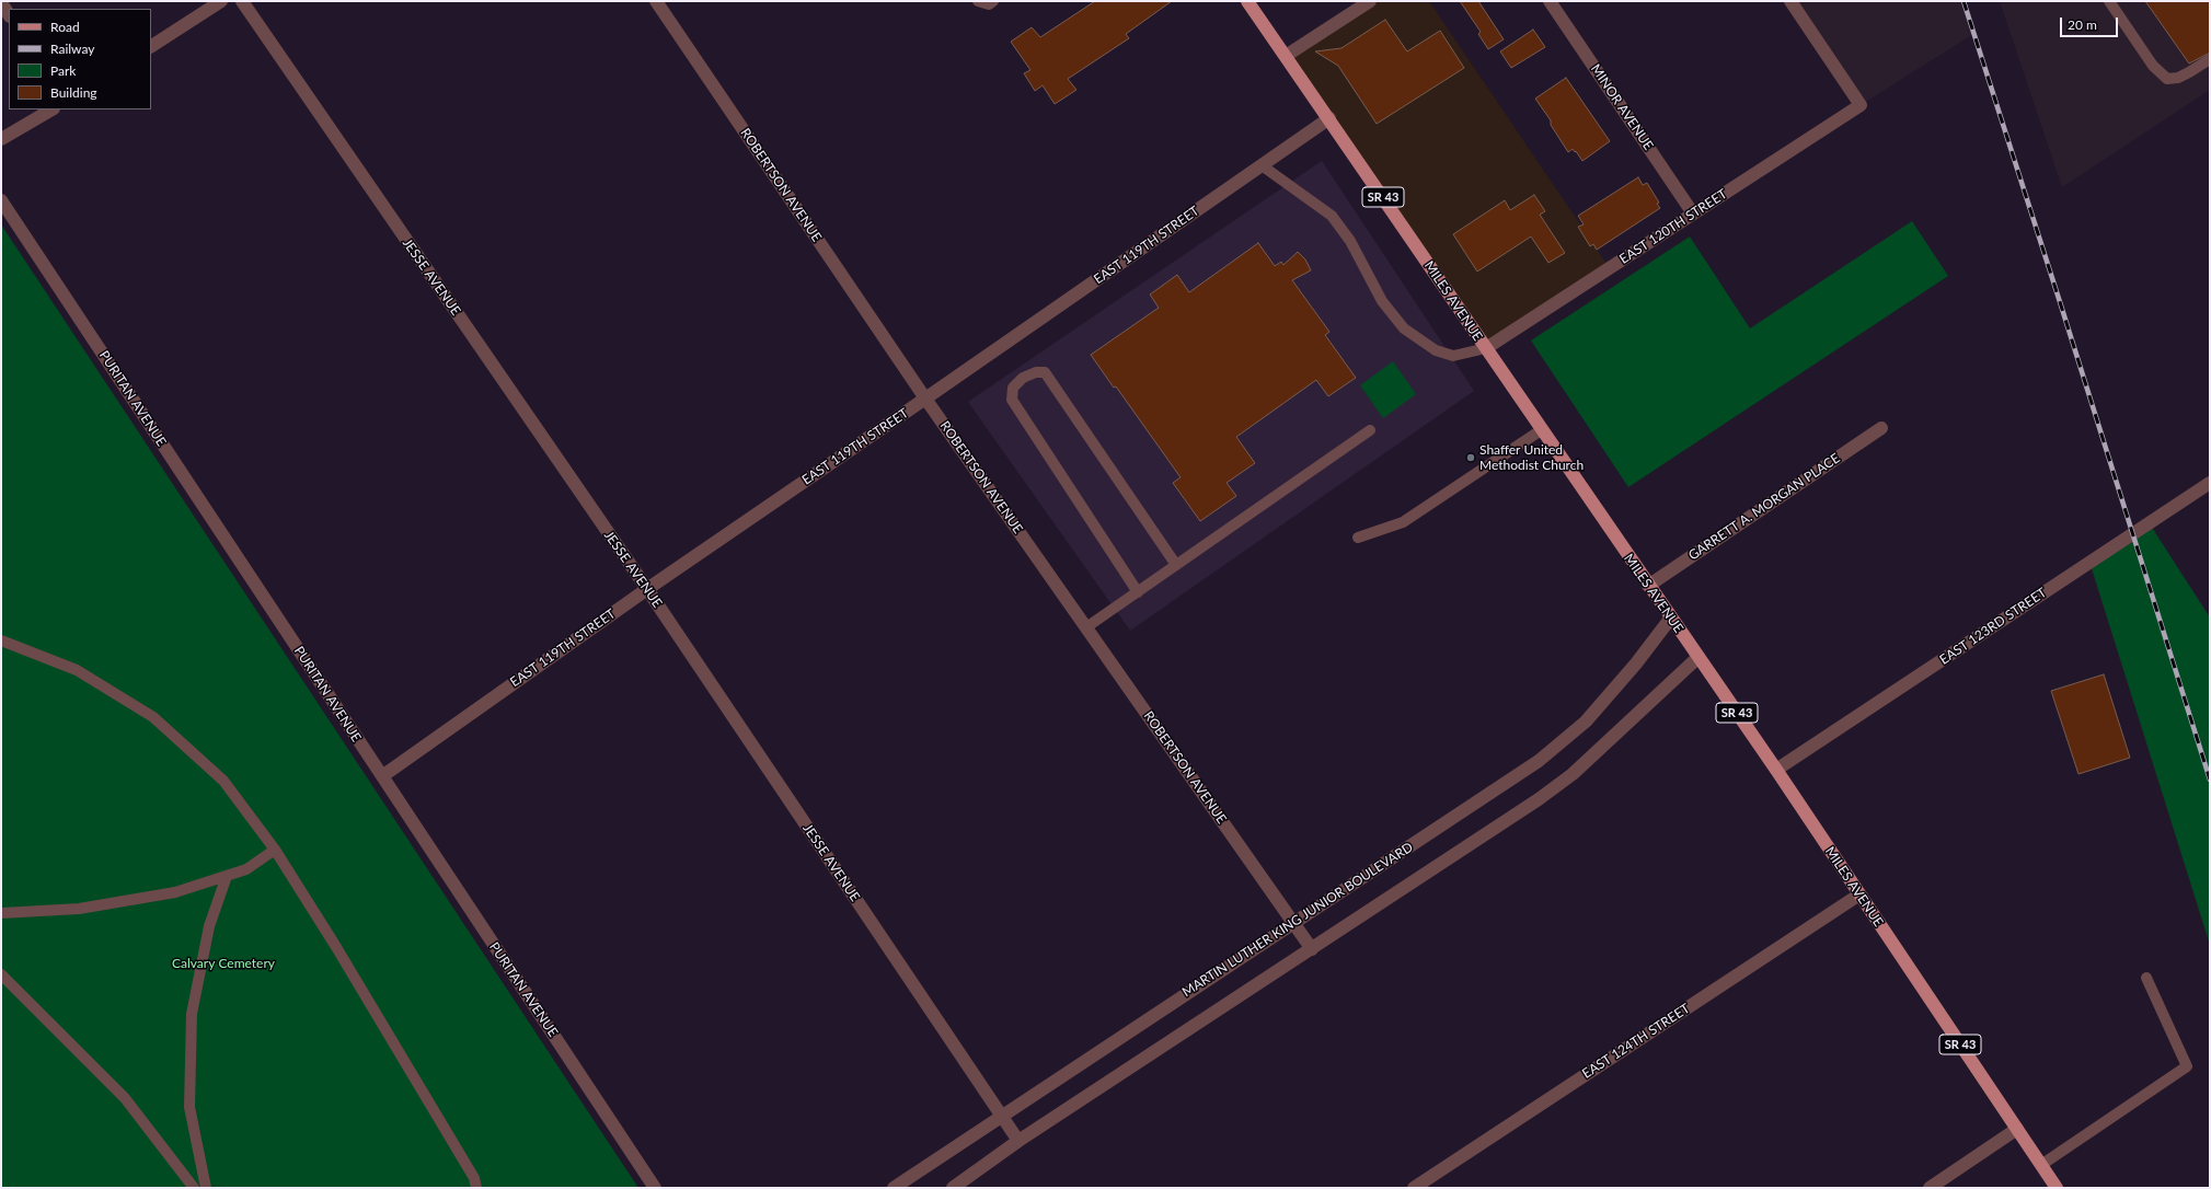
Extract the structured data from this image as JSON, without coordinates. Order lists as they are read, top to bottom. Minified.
{"streets":{"main road":["SR 43","MILES AVENUE"],"street":["MINOR AVENUE","ROBERTSON AVENUE","EAST 120TH STREET","EAST 119TH STREET","JESSE AVENUE","PURITAN AVENUE","GARRETT A. MORGAN PLACE","EAST 123RD STREET","MARTIN LUTHER KING JUNIOR BOULEVARD","EAST 124TH STREET"]},"crossings":[["MINOR AVENUE","EAST 120TH STREET"],["ROBERTSON AVENUE","EAST 119TH STREET"],["ROBERTSON AVENUE","MARTIN LUTHER KING JUNIOR BOULEVARD"],["EAST 120TH STREET","MILES AVENUE"],["EAST 119TH STREET","JESSE AVENUE"],["EAST 119TH STREET","MILES AVENUE"],["EAST 119TH STREET","PURITAN AVENUE"],["JESSE AVENUE","MARTIN LUTHER KING JUNIOR BOULEVARD"],["MILES AVENUE","GARRETT A. MORGAN PLACE"],["MILES AVENUE","EAST 123RD STREET"],["MILES AVENUE","MARTIN LUTHER KING JUNIOR BOULEVARD"],["MILES AVENUE","EAST 124TH STREET"]],"parks":["Calvary Cemetery"],"places":["Shaffer United Methodist Church"],"legend":["Road","Railway","Park","Building"],"scale_bar":"20 m"}
